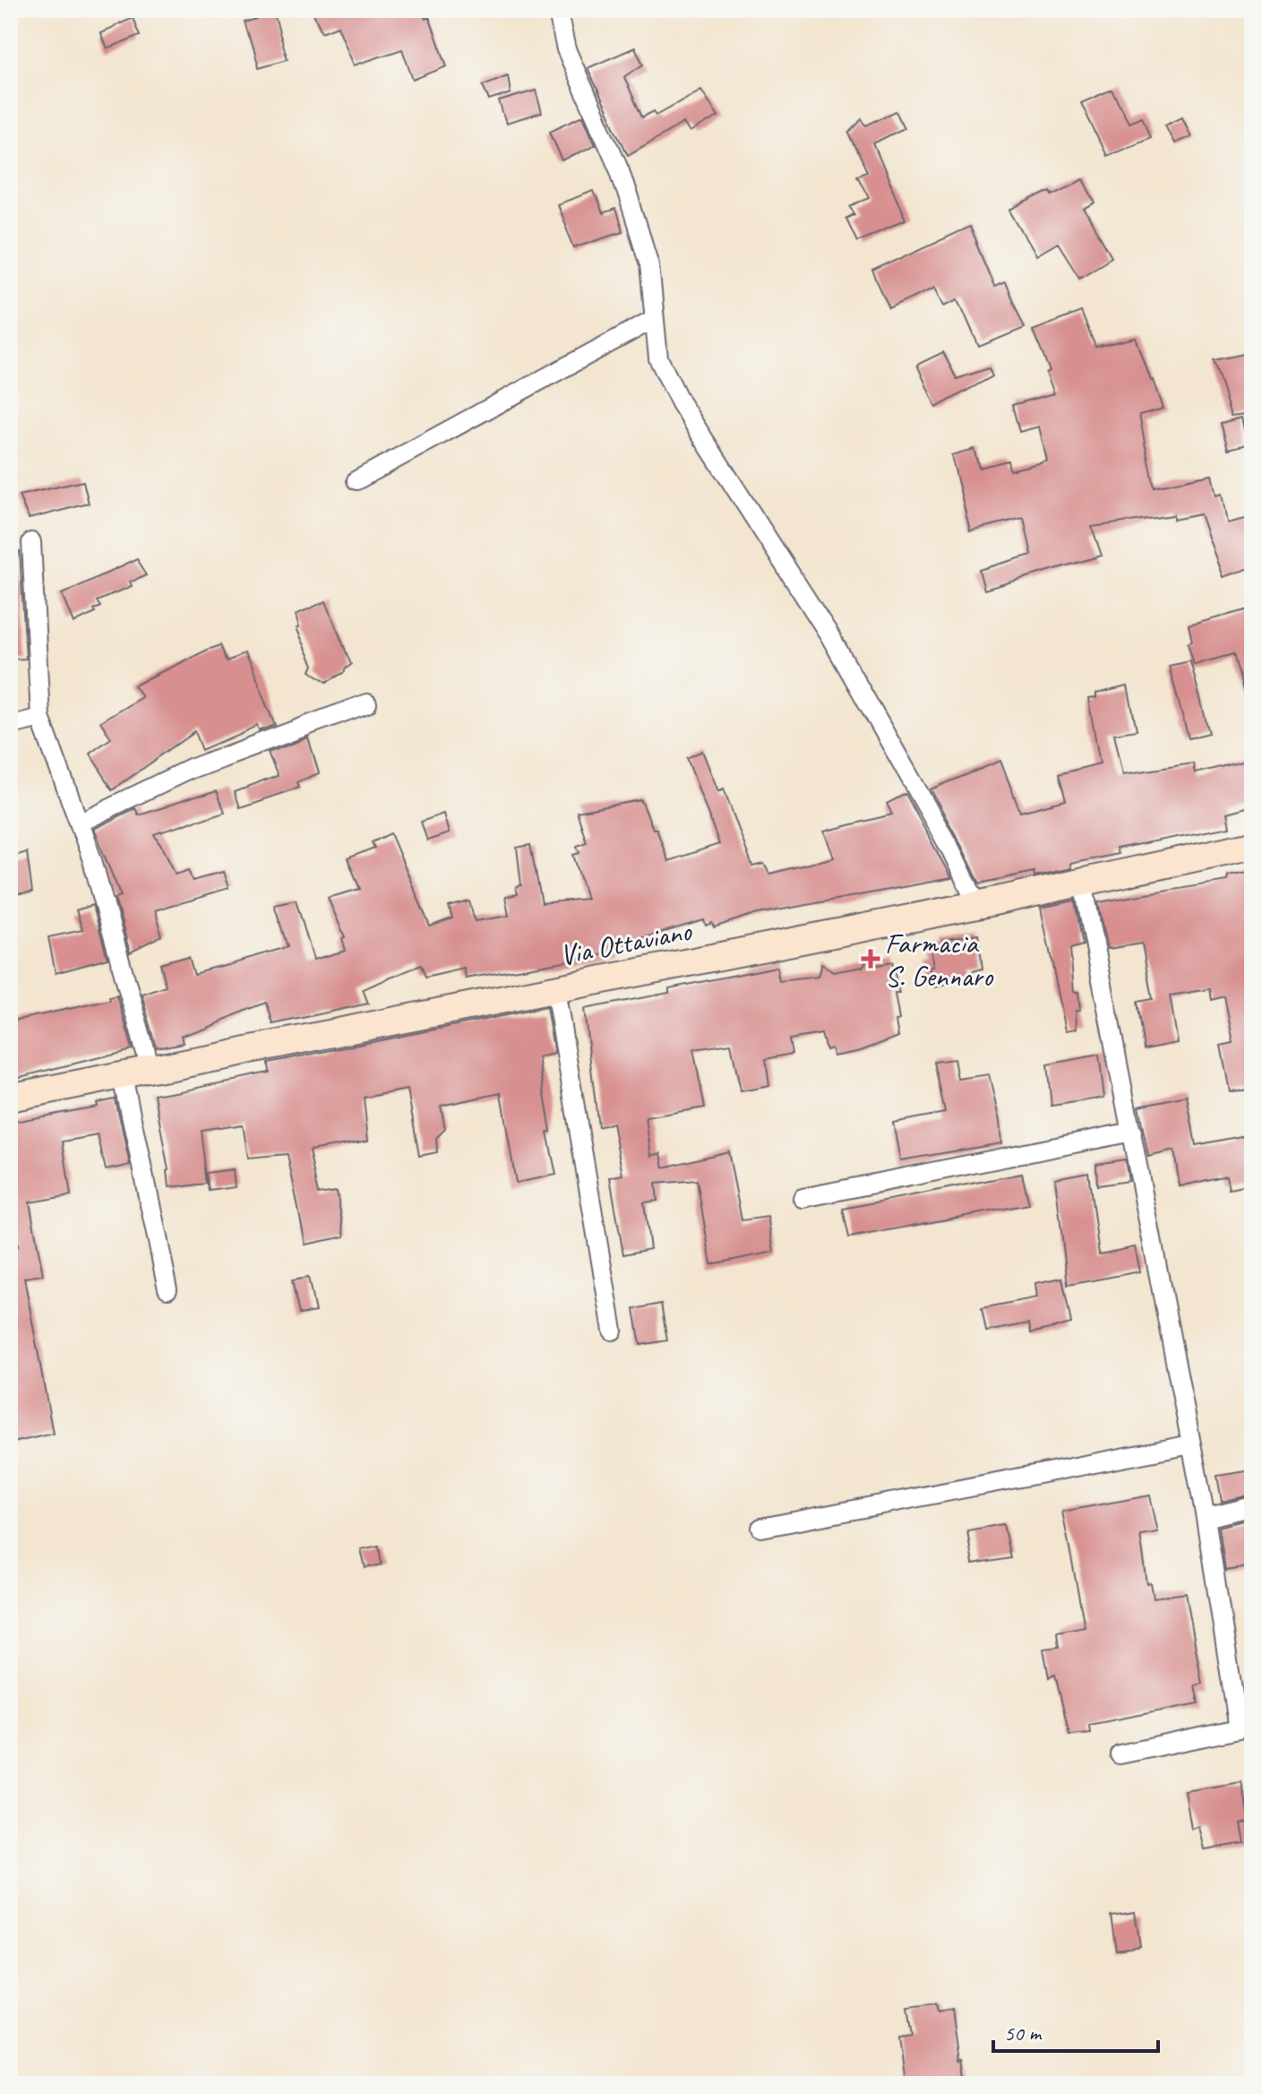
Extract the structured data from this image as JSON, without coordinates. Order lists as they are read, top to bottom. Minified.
{"streets":{"main road":["Via Ottaviano"]},"places":{"health":["Farmacia S. Gennaro"]},"scale_bar":"50 m"}
